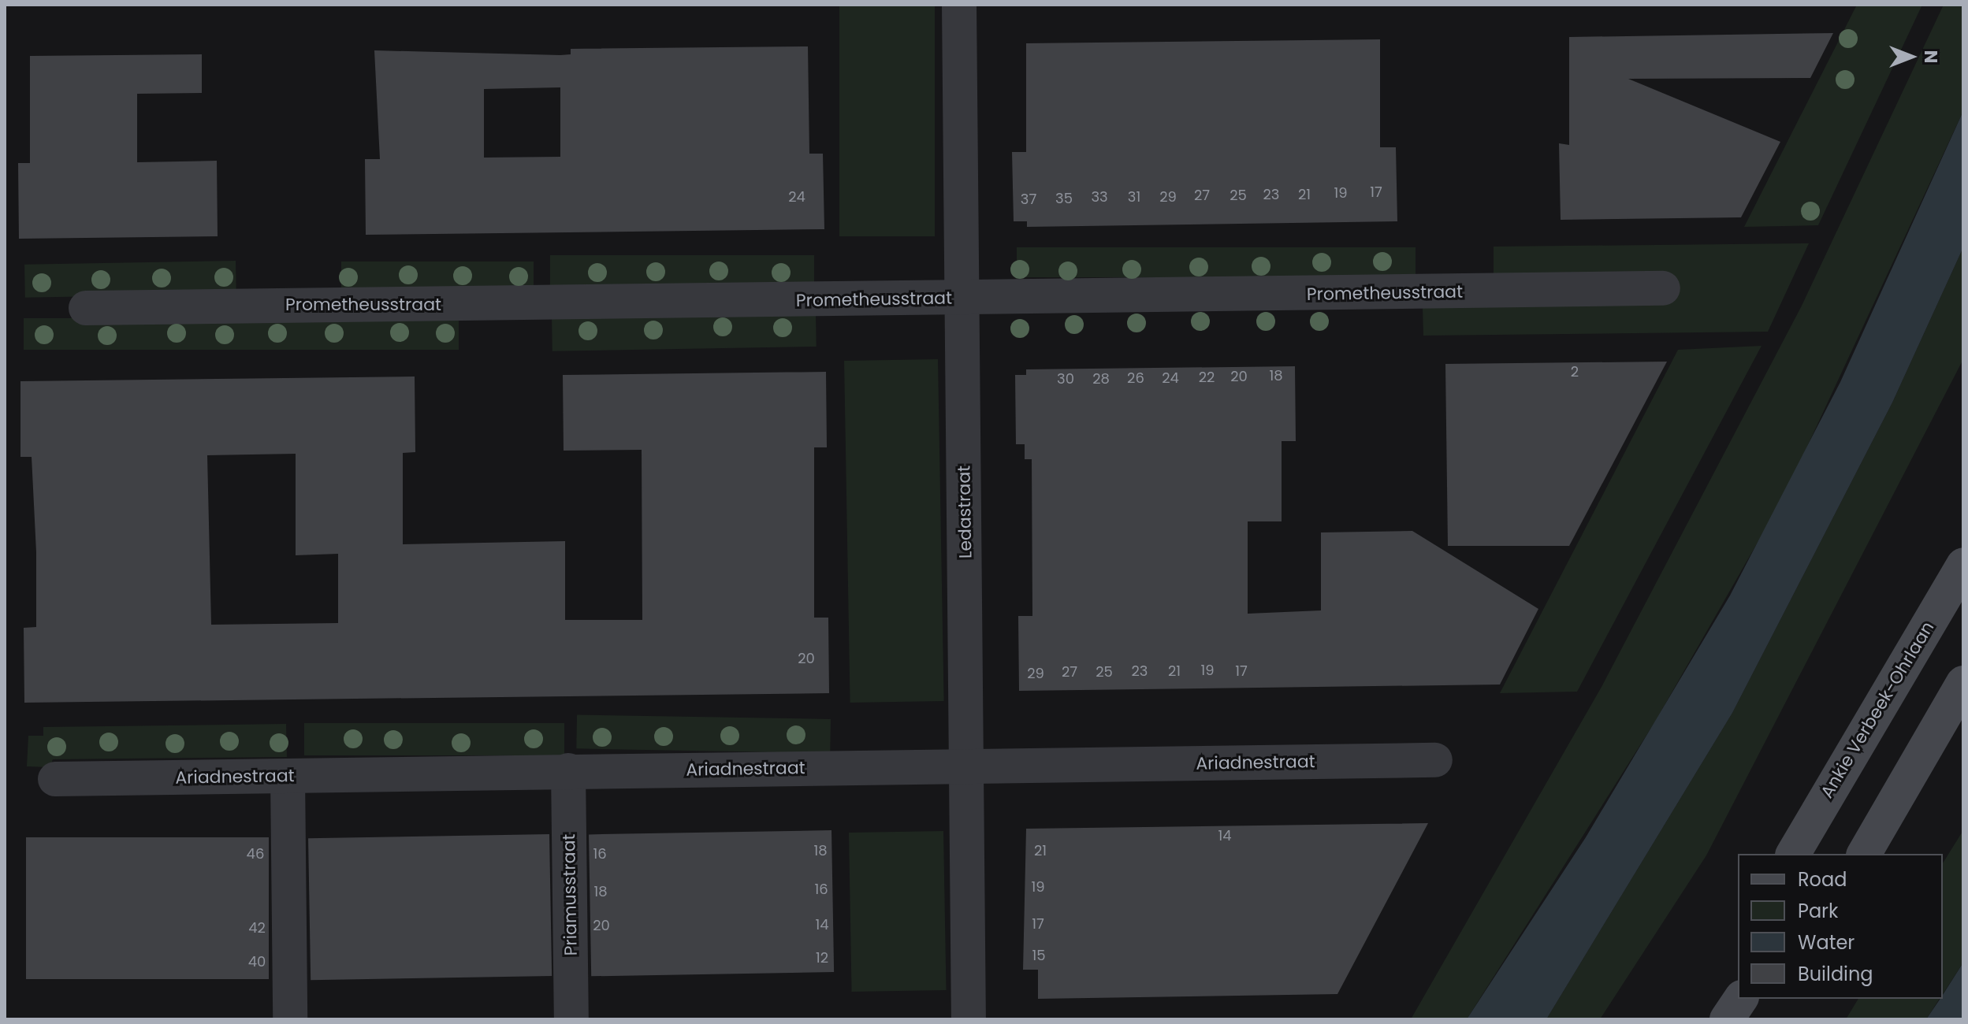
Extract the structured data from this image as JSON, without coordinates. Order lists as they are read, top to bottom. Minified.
{"streets":{"main road":["Ankie Verbeek-Ohrlaan"],"street":["Prometheusstraat","Ledastraat","Ariadnestraat","Priamusstraat"]},"crossings":[["Prometheusstraat","Ledastraat"],["Ledastraat","Ariadnestraat"],["Ariadnestraat","Priamusstraat"]],"house_numbers":["17","19","23","21","27","25","24","33","31","29","35","37","2","18","20","22","26","24","30","28","20","19","23","21","17","27","25","29","14","18","21","46","16","19","16","18","17","14","20","42","15","12","40"],"legend":["Road","Park","Water","Building"],"north":"right"}
